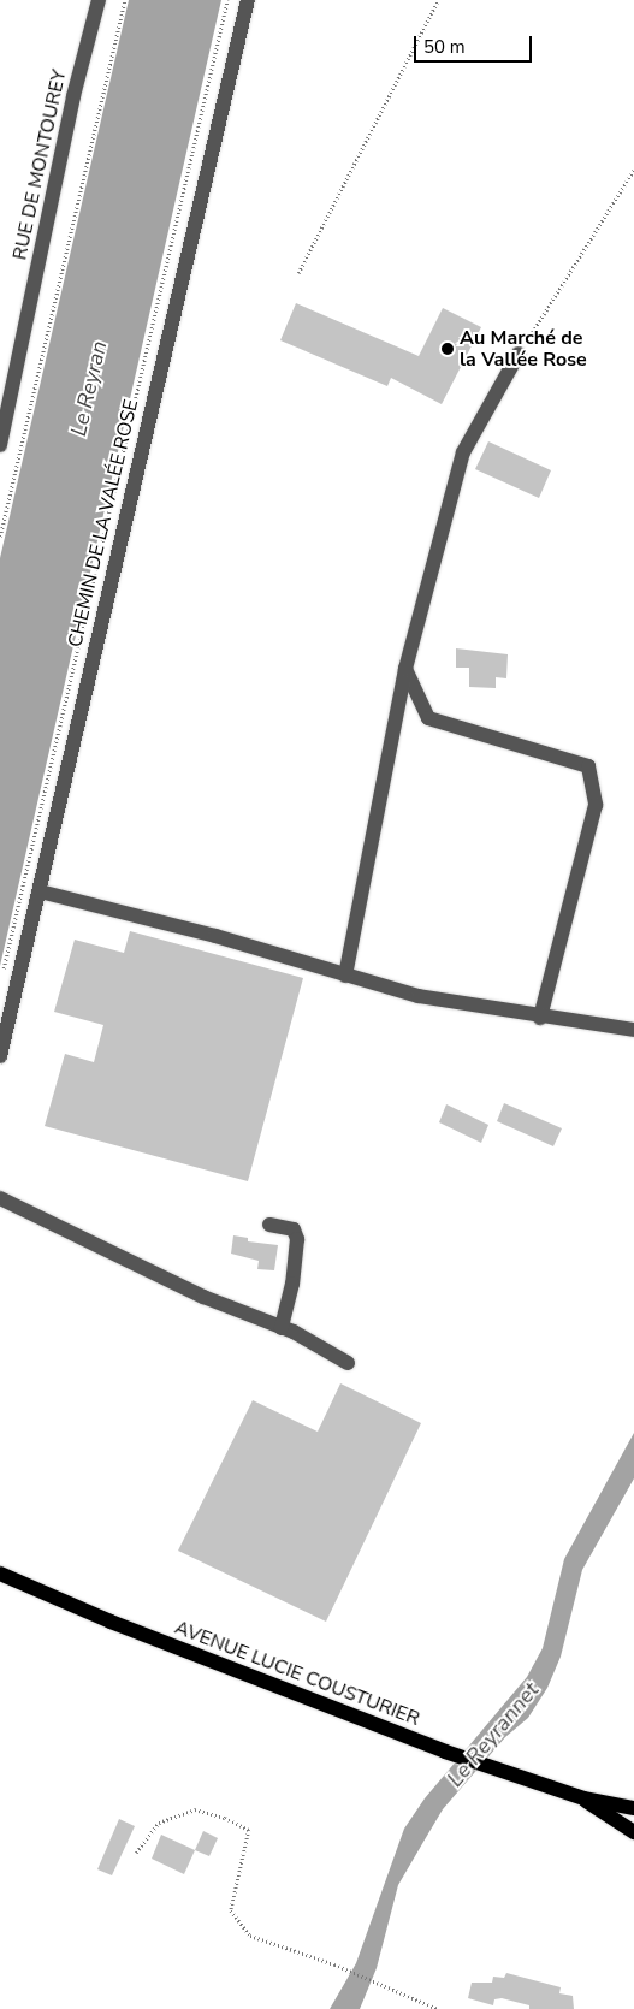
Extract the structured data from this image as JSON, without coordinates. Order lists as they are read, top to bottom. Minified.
{"streets":{"main road":["AVENUE LUCIE COUSTURIER"],"street":["RUE DE MONTOUREY","CHEMIN DE LA VALÉE ROSE"]},"water":["Le Reyran","Le Reyrannet"],"places":["Au Marché de la Vallée Rose"],"scale_bar":"50 m"}
